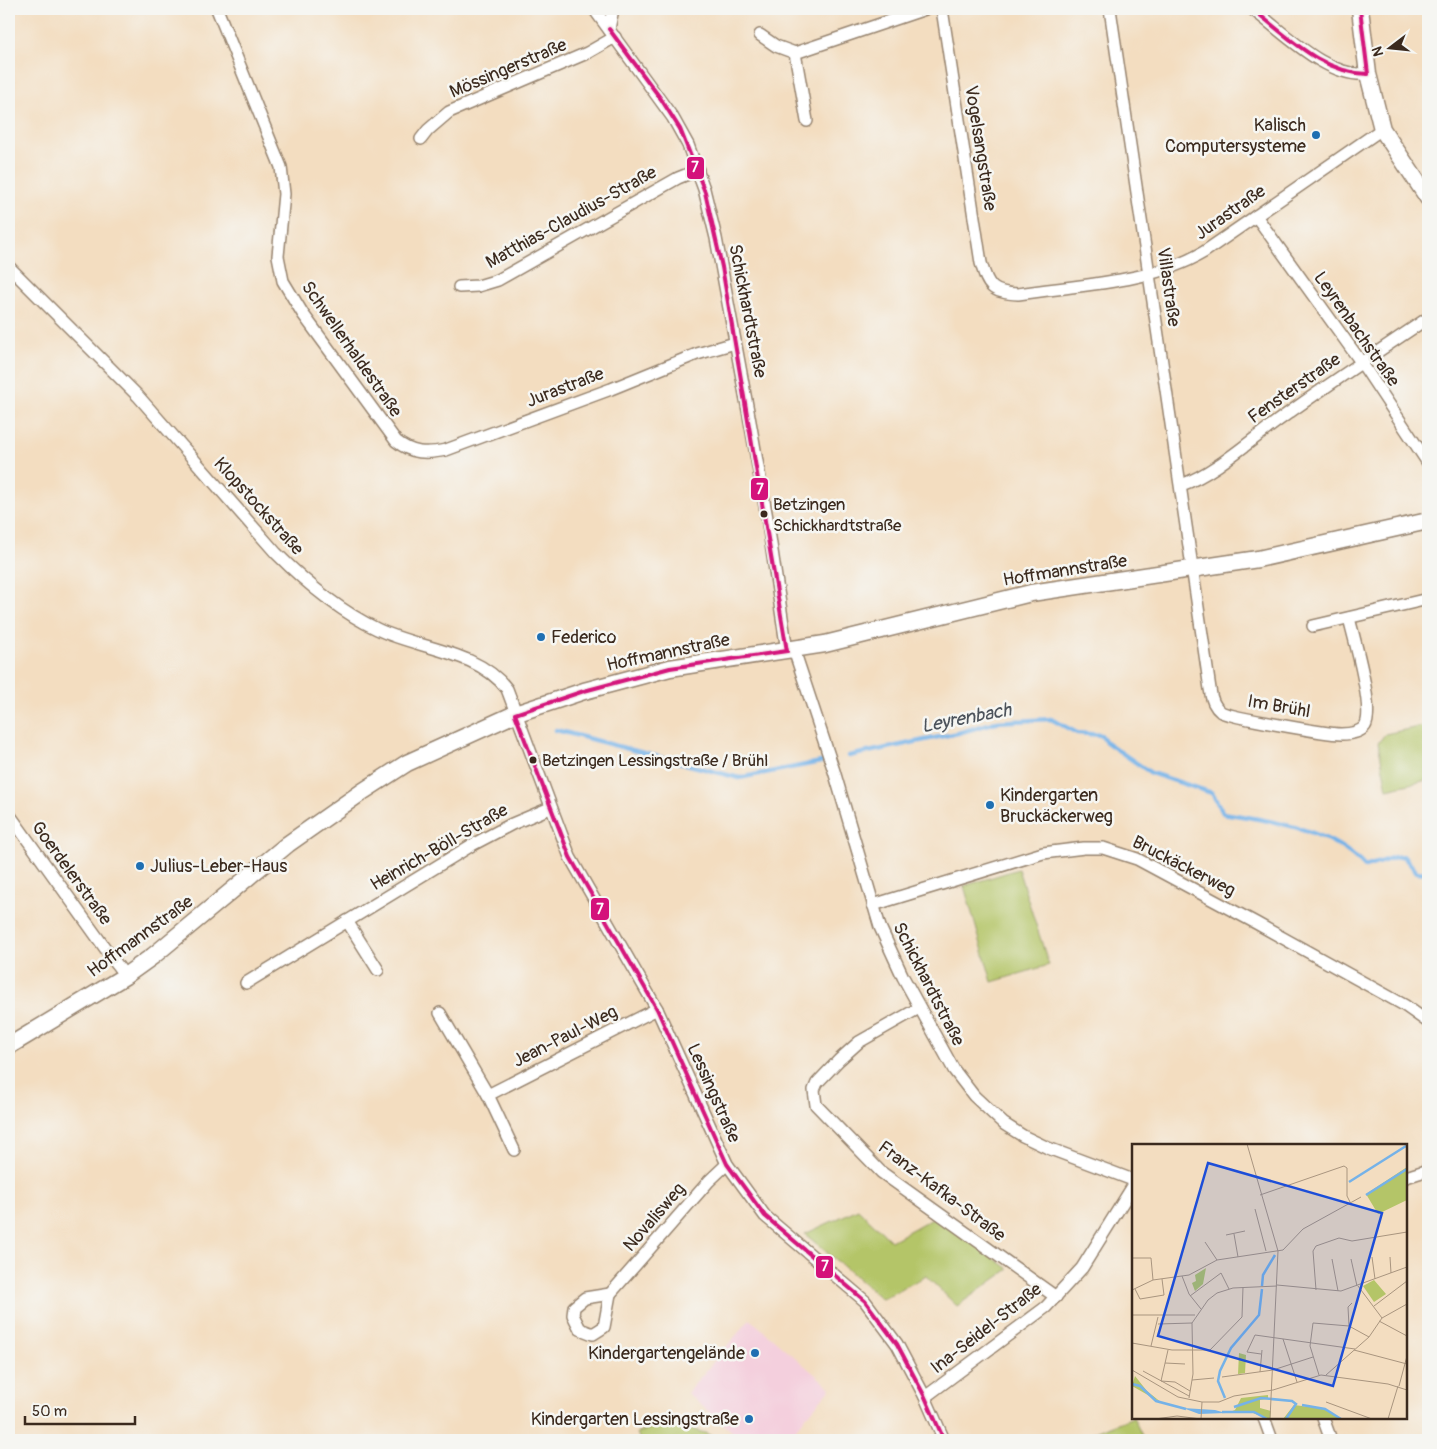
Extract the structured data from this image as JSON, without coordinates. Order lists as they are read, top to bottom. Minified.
{"streets":{"street":["Mössingerstraße","Vogelsangstraße","Jurastraße","Matthias-Claudius-Straße","Villastraße","Schickhardtstraße","Leyrenbachstraße","Schwellerhaldestraße","Fensterstraße","Klopstockstraße","Hoffmannstraße","Im Brühl","Heinrich-Böll-Straße","Bruckäckerweg","Goerdelerstraße","Jean-Paul-Weg","Lessingstraße","Franz-Kafka-Straße","Novalisweg","Ina-Seidel-Straße"]},"crossings":[["Mössingerstraße","Schickhardtstraße"],["Vogelsangstraße","Jurastraße"],["Jurastraße","Villastraße"],["Jurastraße","Schickhardtstraße"],["Jurastraße","Leyrenbachstraße"],["Jurastraße","Schwellerhaldestraße"],["Matthias-Claudius-Straße","Schickhardtstraße"],["Villastraße","Fensterstraße"],["Villastraße","Hoffmannstraße"],["Villastraße","Im Brühl"],["Schickhardtstraße","Hoffmannstraße"],["Schickhardtstraße","Bruckäckerweg"],["Schickhardtstraße","Franz-Kafka-Straße"],["Leyrenbachstraße","Fensterstraße"],["Klopstockstraße","Hoffmannstraße"],["Klopstockstraße","Lessingstraße"],["Hoffmannstraße","Im Brühl"],["Hoffmannstraße","Goerdelerstraße"],["Hoffmannstraße","Lessingstraße"],["Heinrich-Böll-Straße","Lessingstraße"],["Jean-Paul-Weg","Lessingstraße"],["Lessingstraße","Novalisweg"],["Lessingstraße","Ina-Seidel-Straße"],["Franz-Kafka-Straße","Ina-Seidel-Straße"]],"water":["Leyrenbach"],"places":["Kalisch Computersysteme","Betzingen Schickhardtstraße","Federico","Betzingen Lessingstraße / Brühl","Kindergarten Bruckäckerweg","Julius-Leber-Haus","Kindergartengelände","Kindergarten Lessingstraße"],"lines":["transit line 7"],"scale_bar":"50 m","north":"left"}
